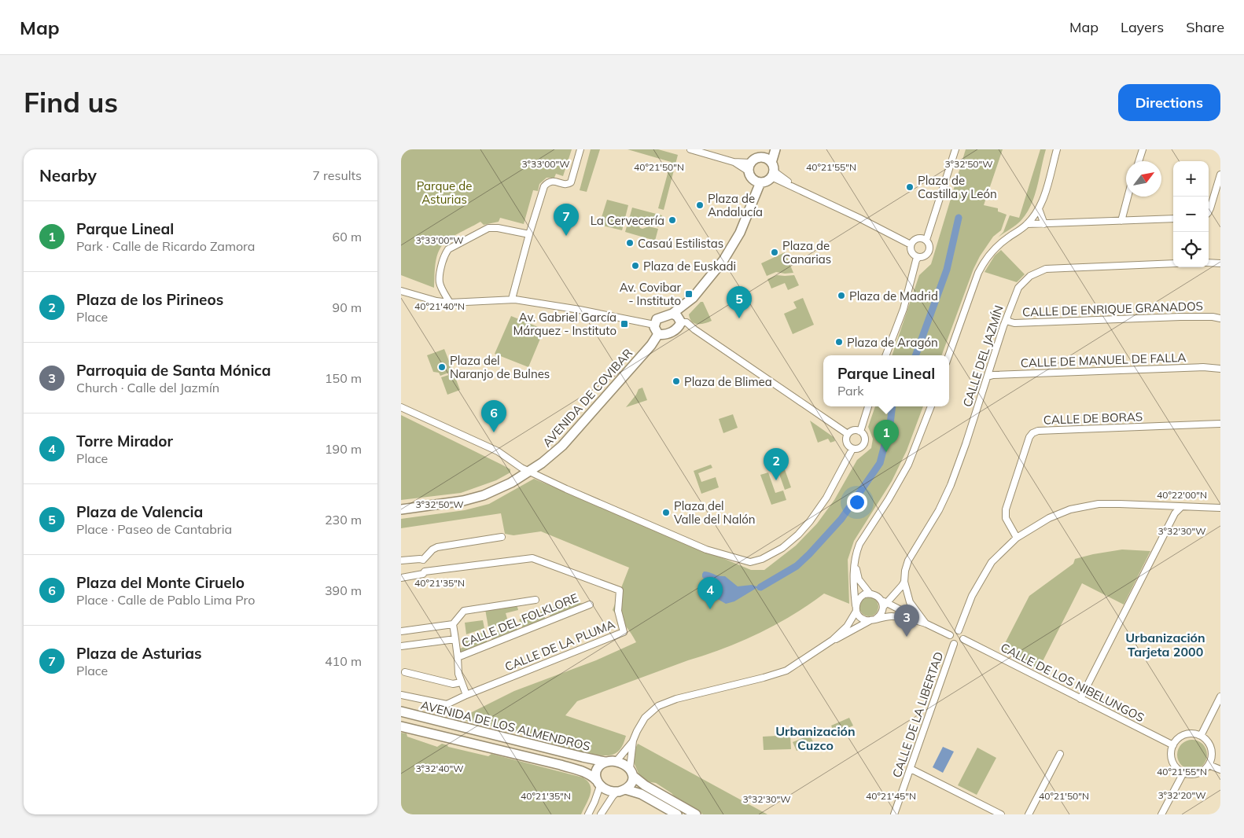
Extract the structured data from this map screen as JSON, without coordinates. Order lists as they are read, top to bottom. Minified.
{"streets":{"street":["CALLE DE ENRIQUE GRANADOS","CALLE DEL JAZMÍN","CALLE DE MANUEL DE FALLA","AVENIDA DE COVIBAR","CALLE DE BORAS","CALLE DEL FOLKLORE","CALLE DE LA PLUMA","CALLE DE LOS NIBELUNGOS","CALLE DE LA LIBERTAD","AVENIDA DE LOS ALMENDROS"]},"crossings":[["CALLE DE ENRIQUE GRANADOS","CALLE DEL JAZMÍN"],["CALLE DEL JAZMÍN","CALLE DE MANUEL DE FALLA"],["CALLE DEL JAZMÍN","CALLE DE LOS NIBELUNGOS"],["CALLE DEL JAZMÍN","CALLE DE LA LIBERTAD"],["CALLE DE LOS NIBELUNGOS","CALLE DE LA LIBERTAD"]],"districts":["Urbanización Tarjeta 2000","Urbanización Cuzco"],"parks":["Parque de Asturias"],"places":{"other":["Plaza de Castilla y León","Plaza de Andalucía","La Cervecería","Casaú Estilistas","Plaza de Canarias","Plaza de Euskadi","Plaza de Madrid","Plaza de Aragón","Plaza del Naranjo de Bulnes","Plaza de Blimea","Plaza del Valle del Nalón"],"transit":["Av. Covibar - Instituto","Av. Gabriel García Márquez - Instituto"]},"north":"top right","page":{"header":"Map","nav":["Map","Layers","Share"],"buttons":"Directions","title":"Find us","heading":["Nearby","7 results"],"map_buttons":["+","−"],"list":[{"mark":"1","name":"Parque Lineal","note":"Park · Calle de Ricardo Zamora","value":"60 m"},{"mark":"2","name":"Plaza de los Pirineos","note":"Place","value":"90 m"},{"mark":"3","name":"Parroquia de Santa Mónica","note":"Church · Calle del Jazmín","value":"150 m"},{"mark":"4","name":"Torre Mirador","note":"Place","value":"190 m"},{"mark":"5","name":"Plaza de Valencia","note":"Place · Paseo de Cantabria","value":"230 m"},{"mark":"6","name":"Plaza del Monte Ciruelo","note":"Place · Calle de Pablo Lima Pro","value":"390 m"},{"mark":"7","name":"Plaza de Asturias","note":"Place","value":"410 m"}],"pins":["7","5","6","1","2","4","3"],"popup":["Parque Lineal","Park"]},"coordinates":["3°33'00\"W","3°32'50\"W","40°21'50\"N","40°21'55\"N","40°21'40\"N","40°22'00\"N","3°32'30\"W","40°21'35\"N","3°32'40\"W","3°32'20\"W","40°21'45\"N"]}
